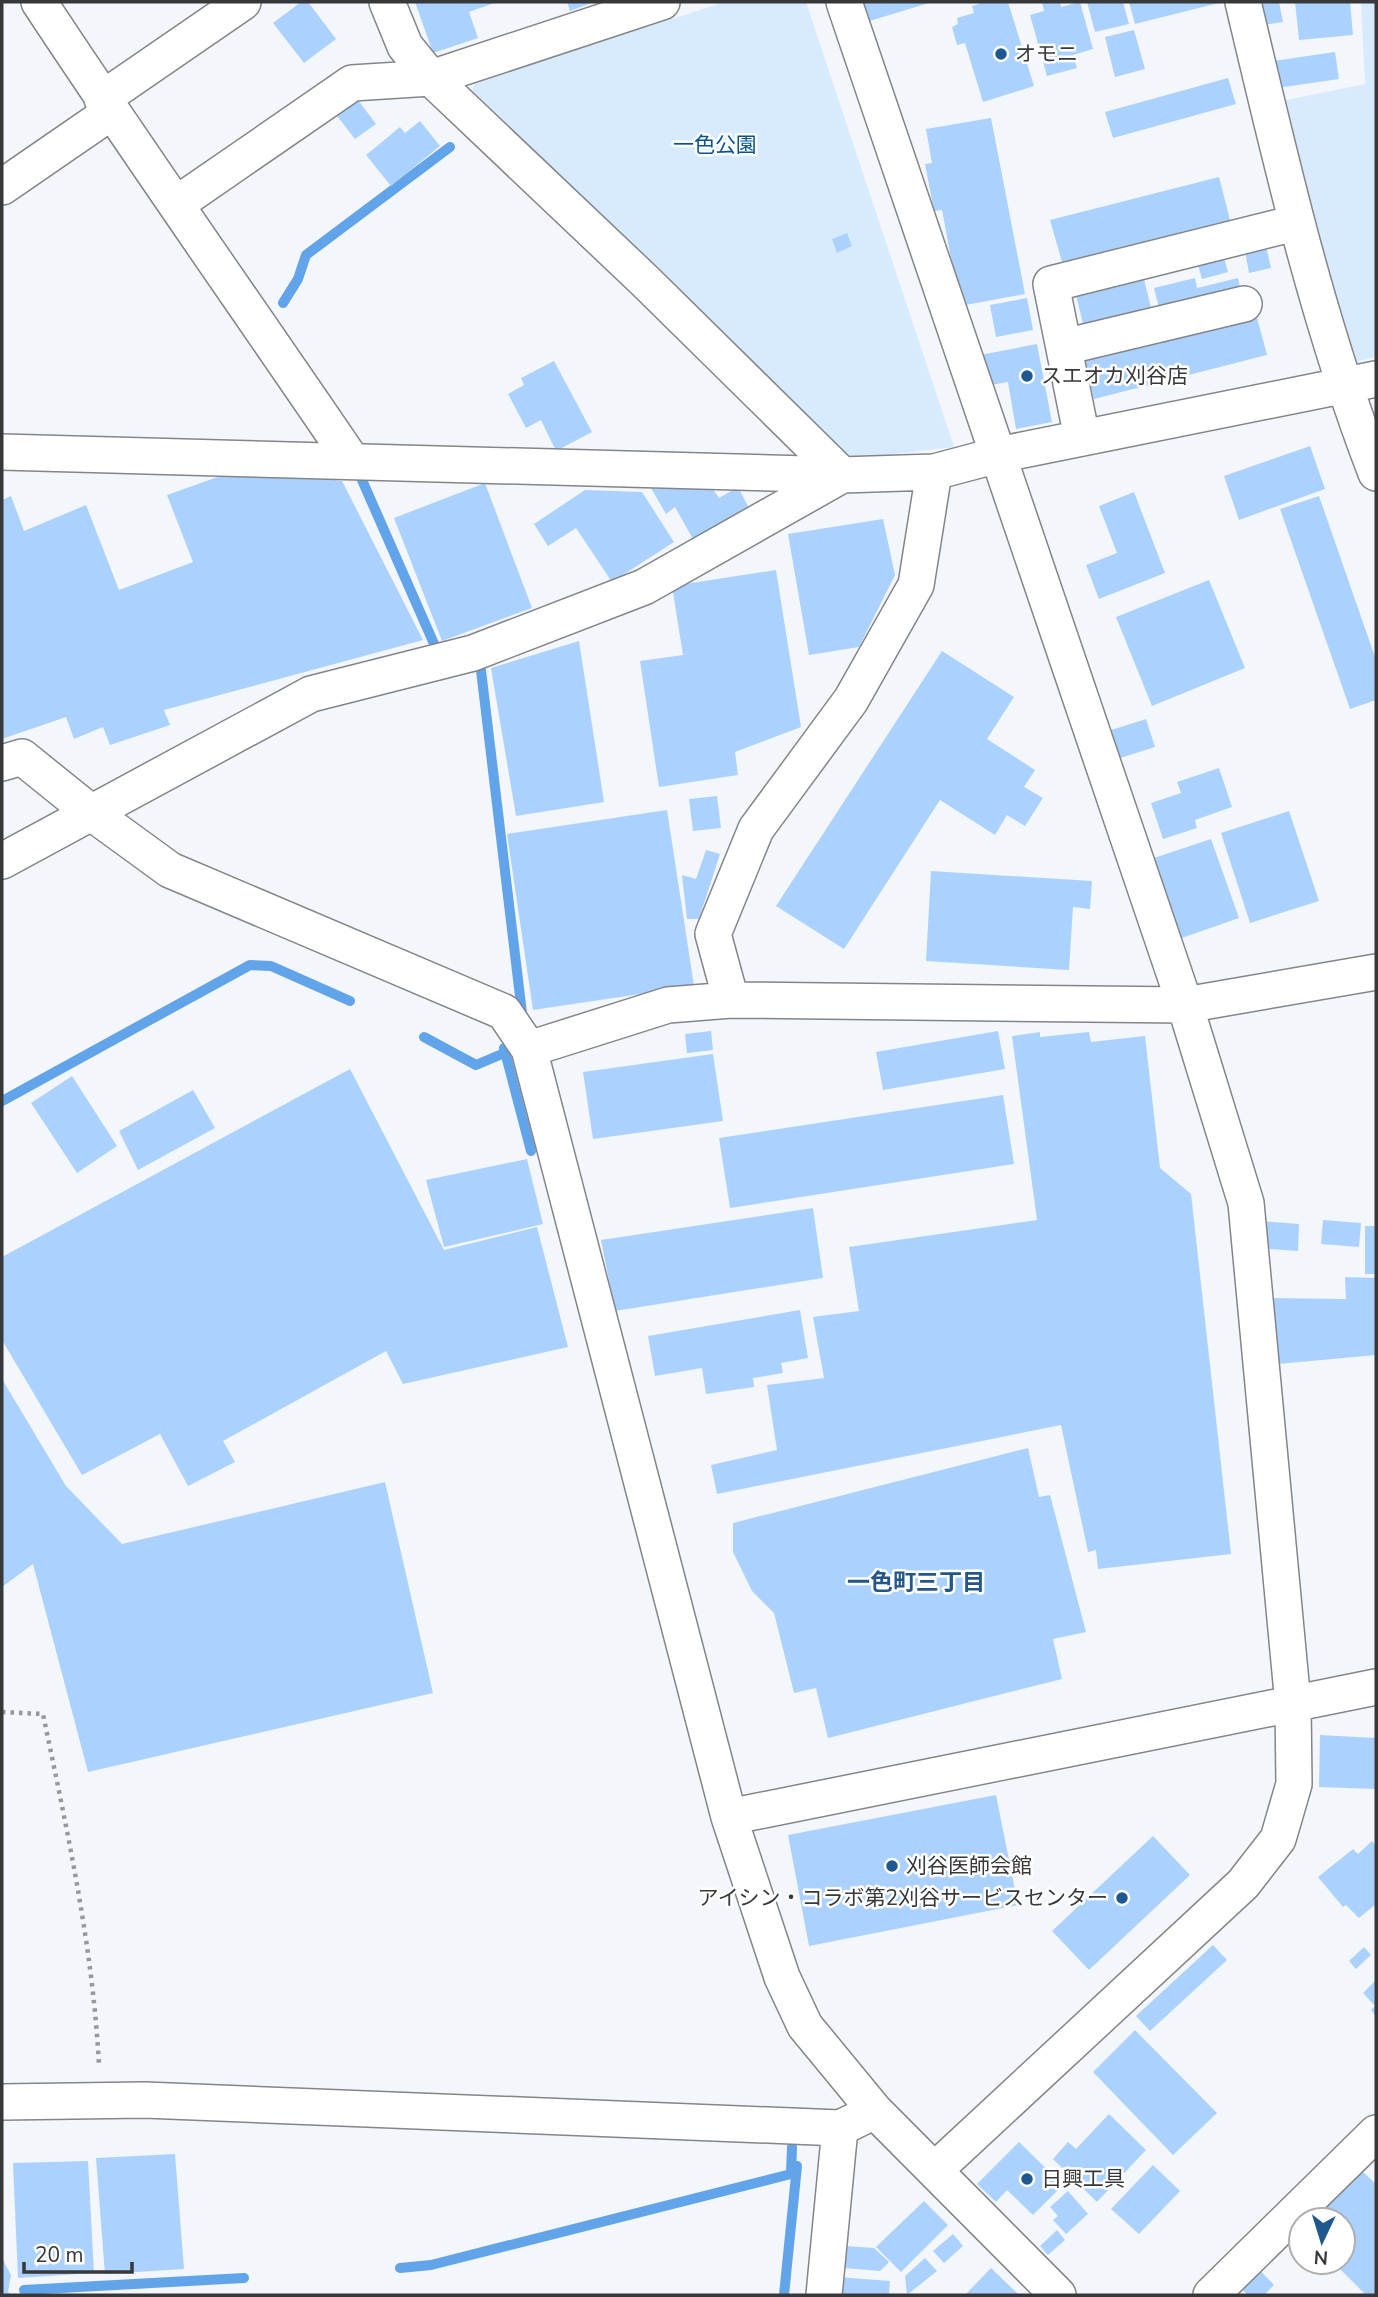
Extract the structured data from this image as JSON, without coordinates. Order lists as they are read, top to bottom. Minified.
{"districts":["一色町三丁目"],"parks":["一色公園"],"places":["オモニ","スエオカ刈谷店","刈谷医師会館","アイシン・コラボ第2刈谷サービスセンター","日興工具"],"scale_bar":"20 m","north":"bottom"}
